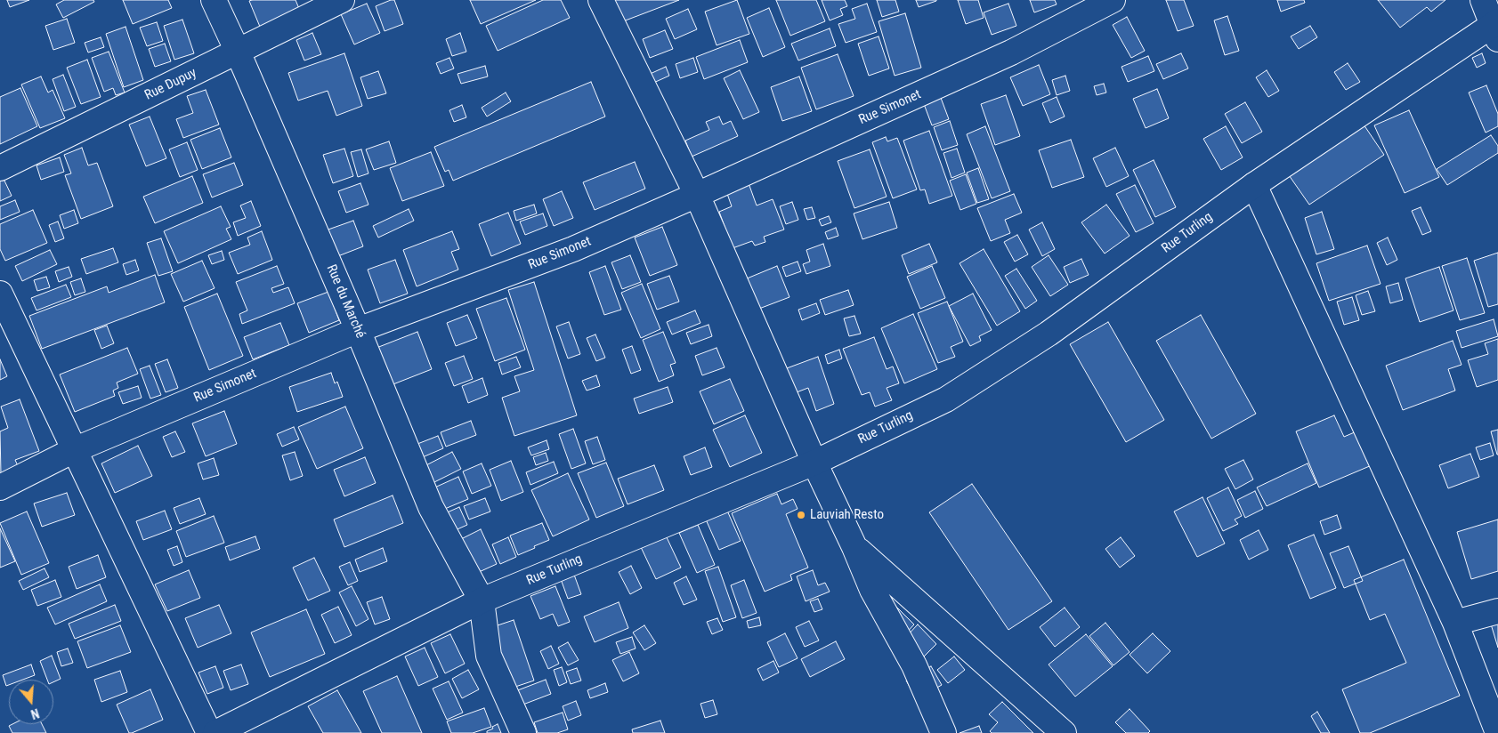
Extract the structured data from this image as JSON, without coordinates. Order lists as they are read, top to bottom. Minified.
{"streets":{"street":["Rue Dupuy","Rue Simonet","Rue Turling","Rue du Marché"]},"crossings":[["Rue Dupuy","Rue du Marché"],["Rue Simonet","Rue du Marché"],["Rue Turling","Rue du Marché"]],"places":["Lauviah Resto"],"north":"bottom"}
